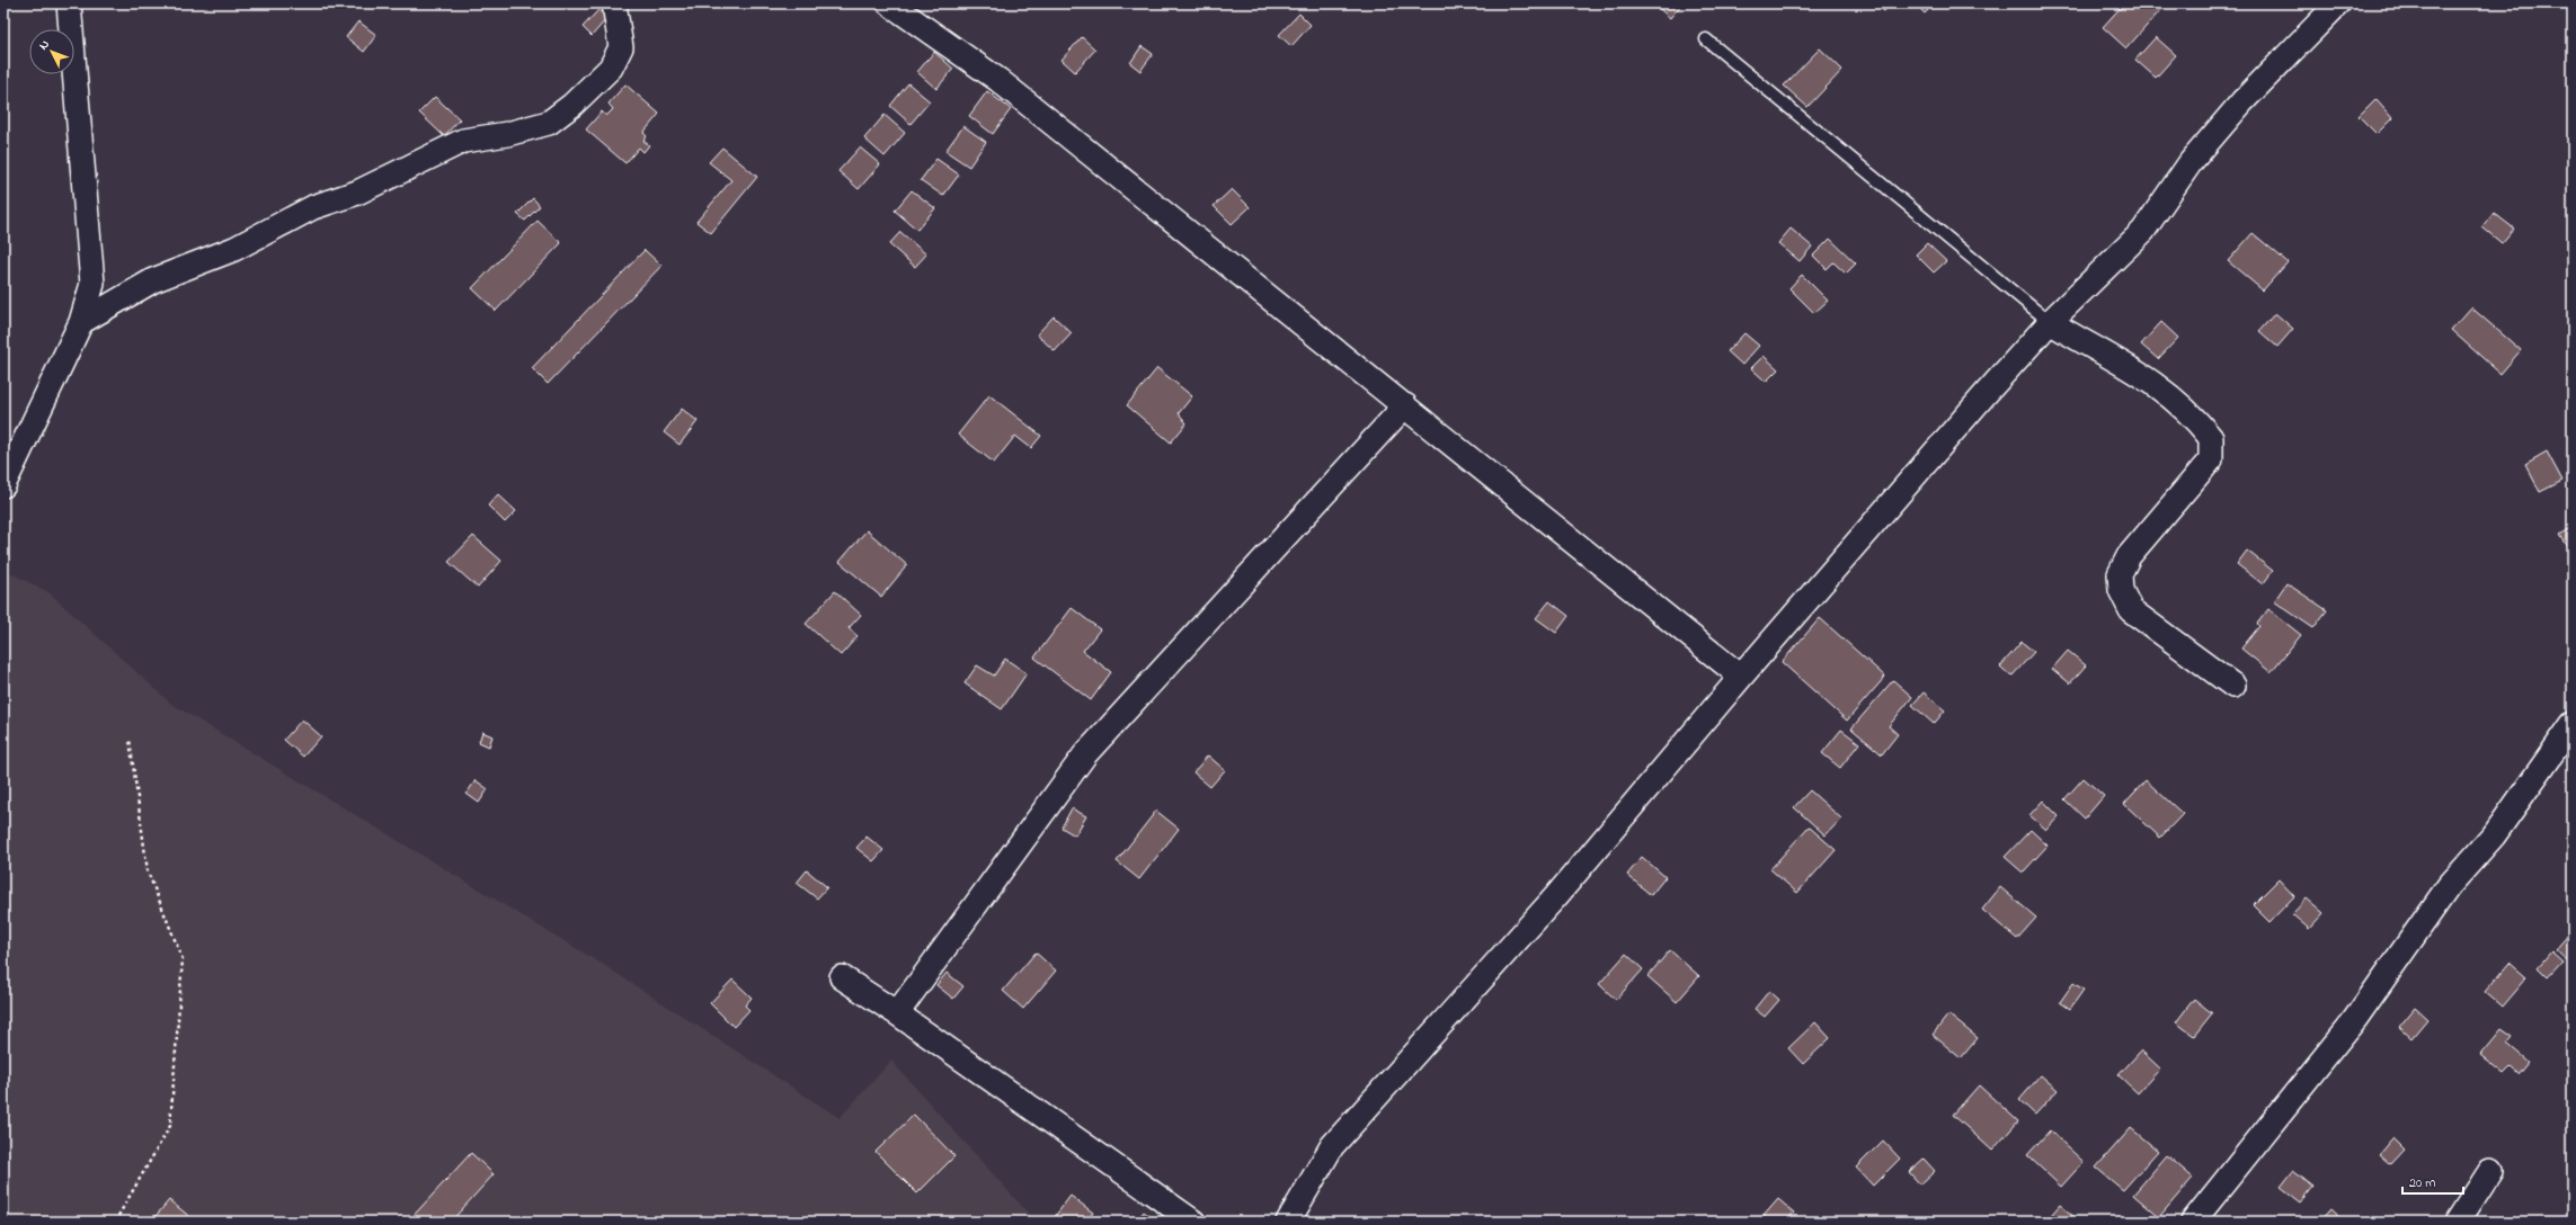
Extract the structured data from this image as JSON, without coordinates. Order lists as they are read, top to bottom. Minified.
{"scale_bar":"20 m","north":"top left"}
